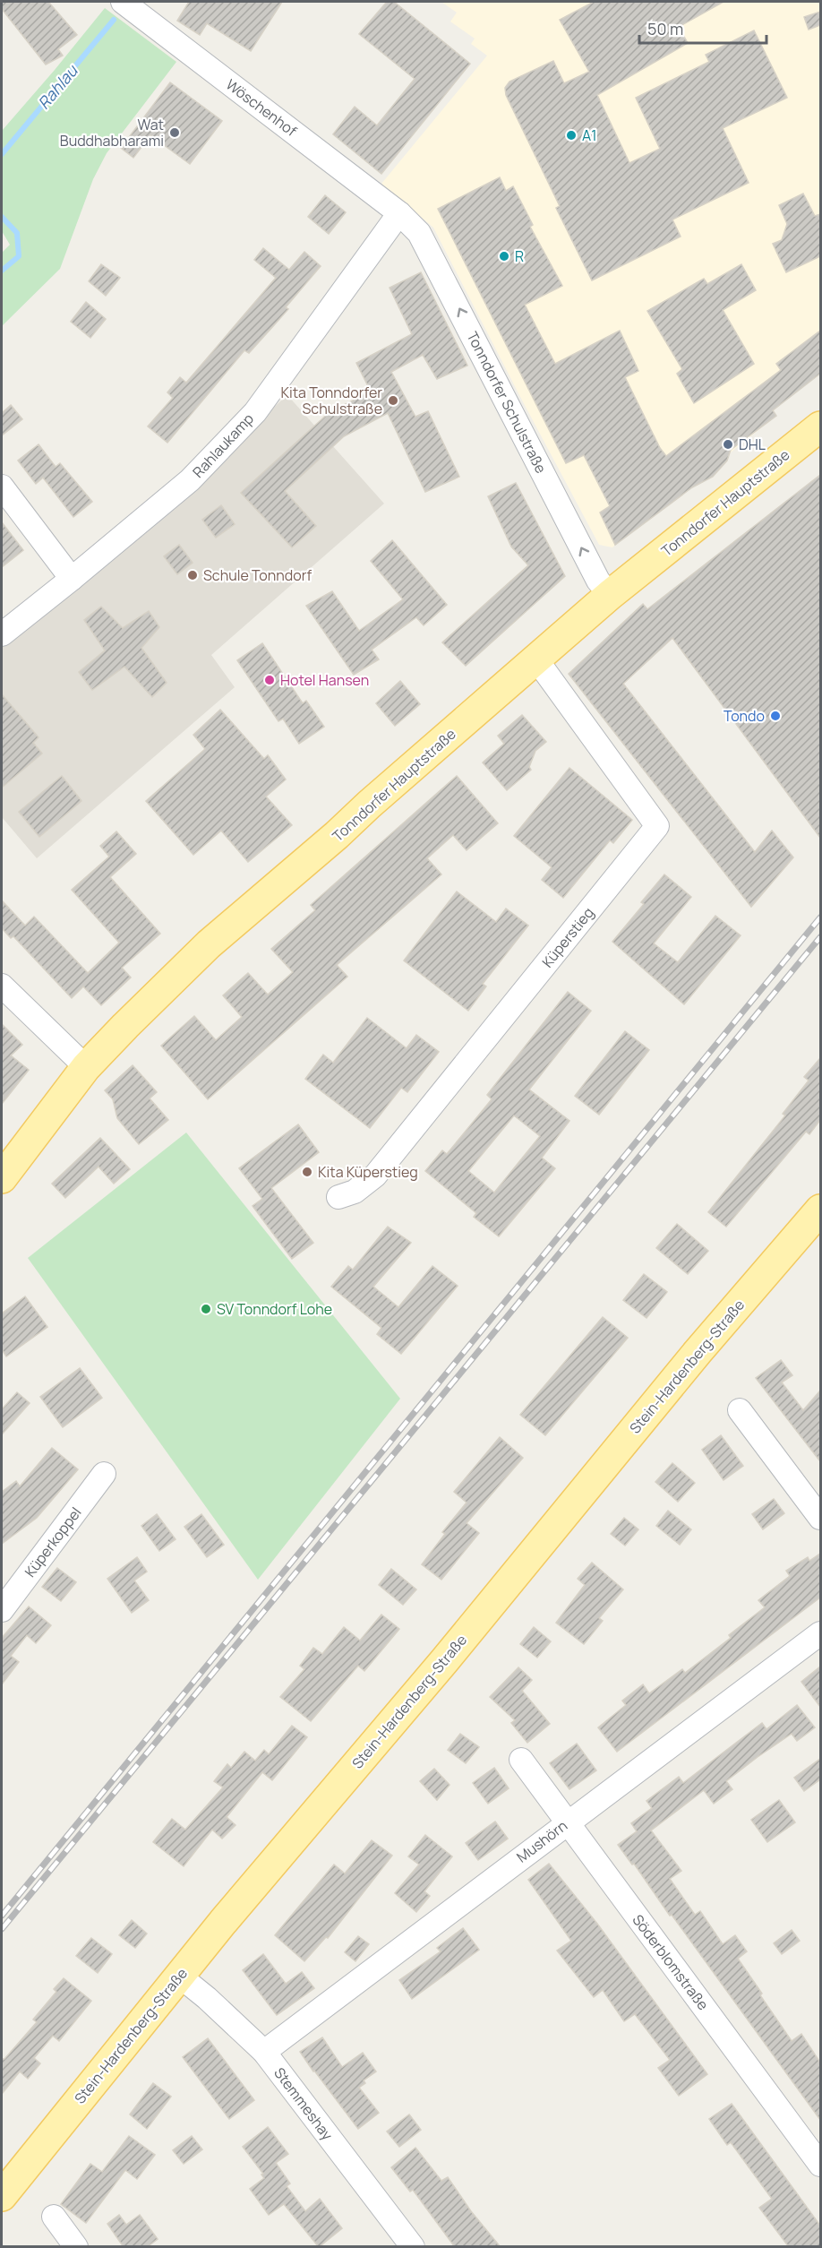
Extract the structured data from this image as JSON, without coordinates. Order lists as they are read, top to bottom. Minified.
{"streets":{"main road":["Tonndorfer Hauptstraße","Stein-Hardenberg-Straße"],"street":["Wöschenhof","Tonndorfer Schulstraße","Rahlaukamp","Küperstieg","Küperkoppel","Mushörn","Söderblomstraße","Stemmeshay"]},"crossings":[["Wöschenhof","Tonndorfer Schulstraße"],["Wöschenhof","Rahlaukamp"],["Tonndorfer Schulstraße","Rahlaukamp"],["Tonndorfer Schulstraße","Tonndorfer Hauptstraße"],["Tonndorfer Hauptstraße","Küperstieg"],["Stein-Hardenberg-Straße","Stemmeshay"],["Mushörn","Söderblomstraße"],["Mushörn","Stemmeshay"]],"one_way":["Tonndorfer Schulstraße"],"water":["Rahlau"],"places":["Wat Buddhabharami","A1","R","Kita Tonndorfer Schulstraße","DHL","Schule Tonndorf","Hotel Hansen","Tondo","Kita Küperstieg","SV Tonndorf Lohe"],"scale_bar":"50 m"}
